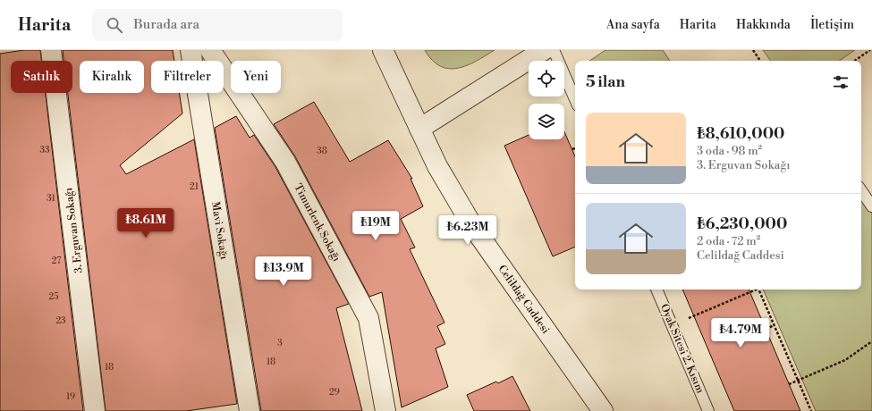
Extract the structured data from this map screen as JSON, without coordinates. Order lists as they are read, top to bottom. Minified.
{"streets":{"street":["Timurlenk Sokağı","3. Erguvan Sokağı","Mavi Sokağı","Celildağ Caddesi"],"lane":["Oyak Sitesi 2. Kısım"]},"house_numbers":["33","38","21","31","27","25","23","3","18","18","29","19"],"page":{"header":"Harita","search":"Burada ara","nav":["Ana sayfa","Harita","Hakkında","İletişim"],"chip":["Satılık","Kiralık","Filtreler","Yeni"],"heading":"5 ilan","list":[{"name":"₺8,610,000","note":"3 oda · 98 m² · 3. Erguvan Sokağı"},{"name":"₺6,230,000","note":"2 oda · 72 m² · Celildağ Caddesi"}],"price":["₺8.61M","₺19M","₺6.23M","₺13.9M","₺4.79M"]}}
